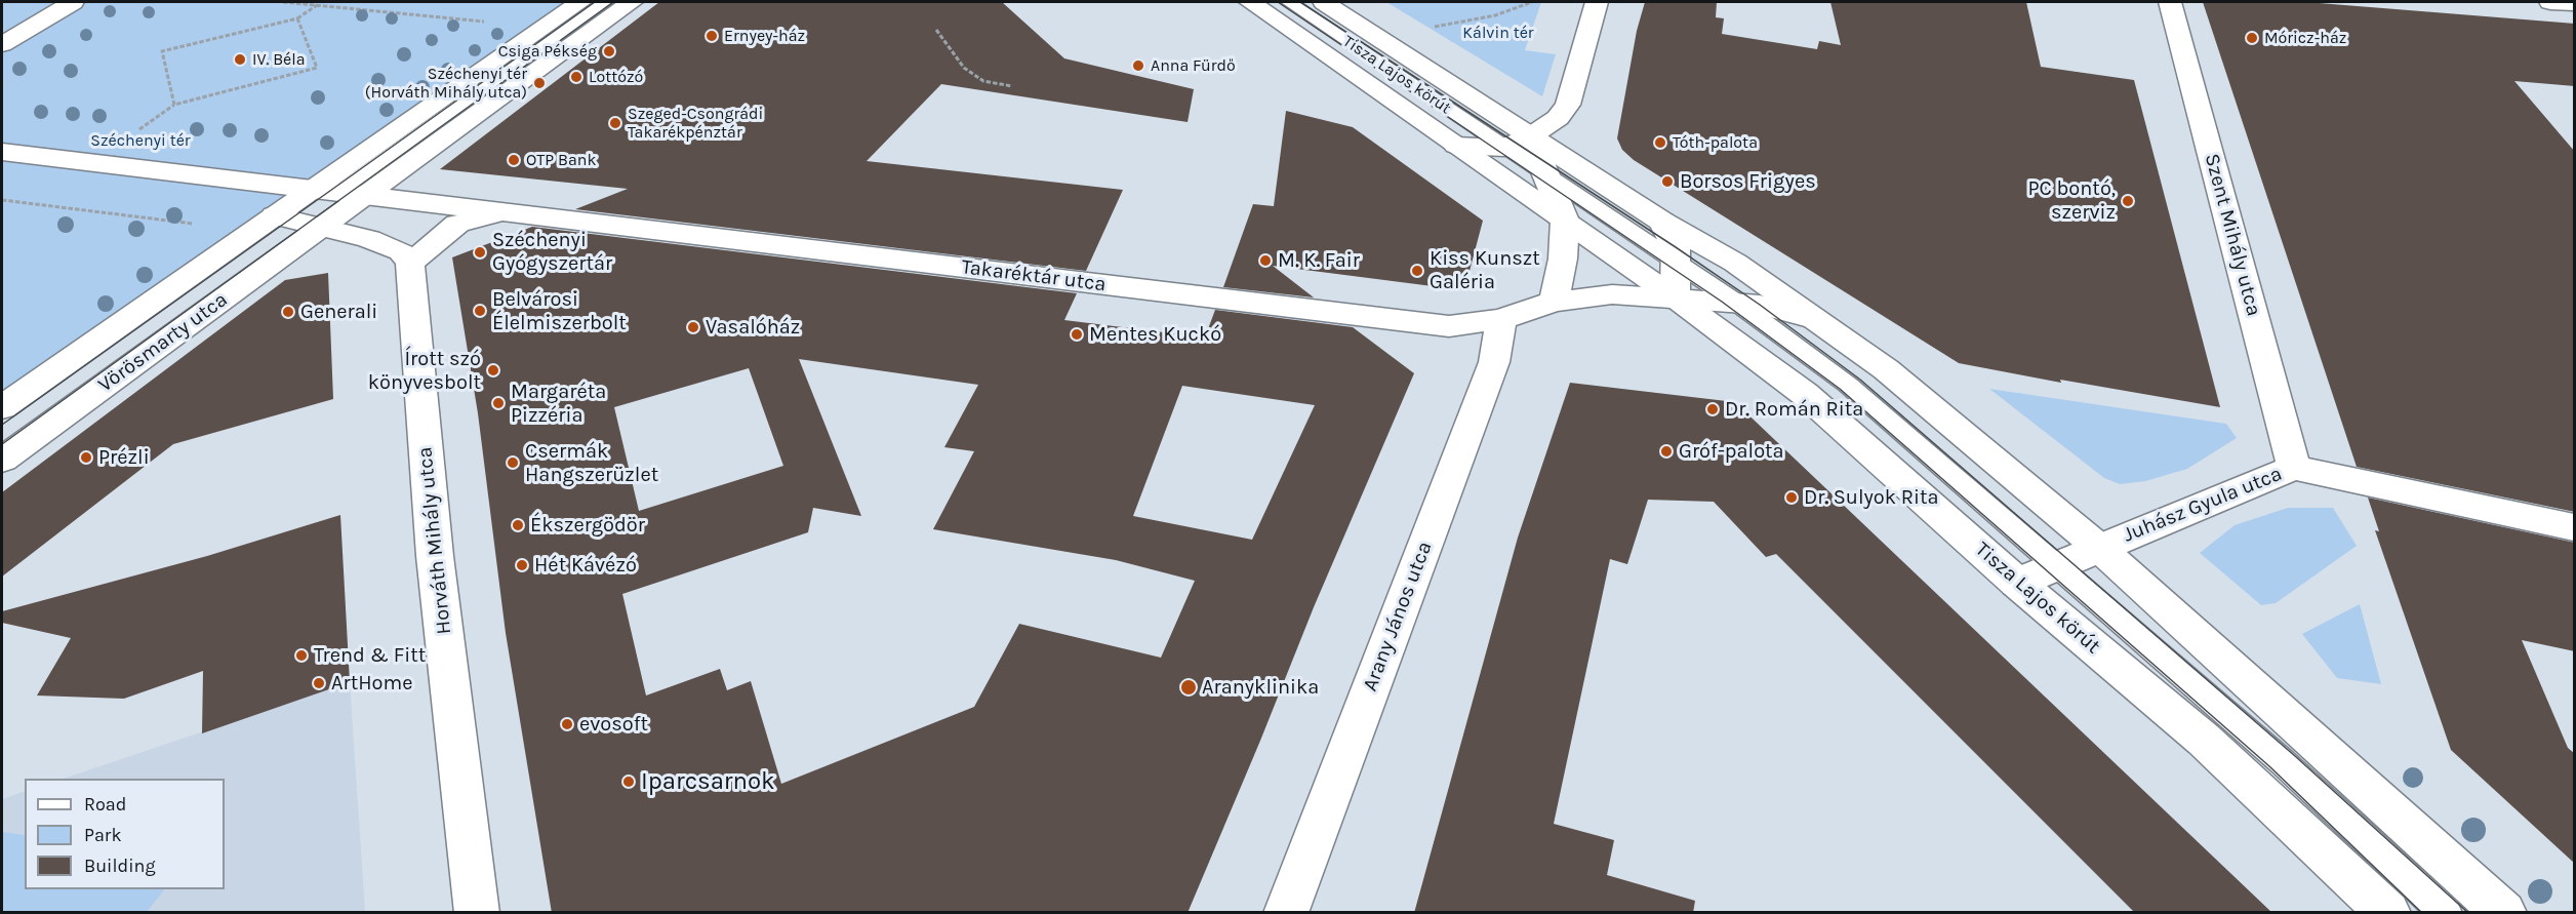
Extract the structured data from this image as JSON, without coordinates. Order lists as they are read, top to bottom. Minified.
{"streets":{"street":["Tisza Lajos körút","Szent Mihály utca","Takaréktár utca","Vörösmarty utca","Juhász Gyula utca","Horváth Mihály utca","Arany János utca"]},"crossings":[["Tisza Lajos körút","Takaréktár utca"],["Tisza Lajos körút","Juhász Gyula utca"],["Szent Mihály utca","Juhász Gyula utca"],["Takaréktár utca","Vörösmarty utca"],["Takaréktár utca","Horváth Mihály utca"],["Takaréktár utca","Arany János utca"]],"parks":["Kálvin tér","Széchenyi tér"],"places":["Ernyey-ház","Móricz-ház","Csiga Pékség","IV. Béla","Anna Fürdő","Lottózó","Széchenyi tér (Horváth Mihály utca)","Szeged-Csongrádi Takarékpénztár","Tóth-palota","OTP Bank","Borsos Frigyes","PC bontó, szerviz","Széchenyi Gyógyszertár","M. K. Fair","Kiss Kunszt Galéria","Belvárosi Élelmiszerbolt","Generali","Vasalóház","Mentes Kuckó","Írott szó könyvesbolt","Margaréta Pizzéria","Dr. Román Rita","Gróf-palota","Prézli","Csermák Hangszerüzlet","Dr. Sulyok Rita","Ékszergödör","Hét Kávézó","Trend & Fitt","ArtHome","Aranyklinika","evosoft","Iparcsarnok"],"legend":["Road","Park","Building"]}
